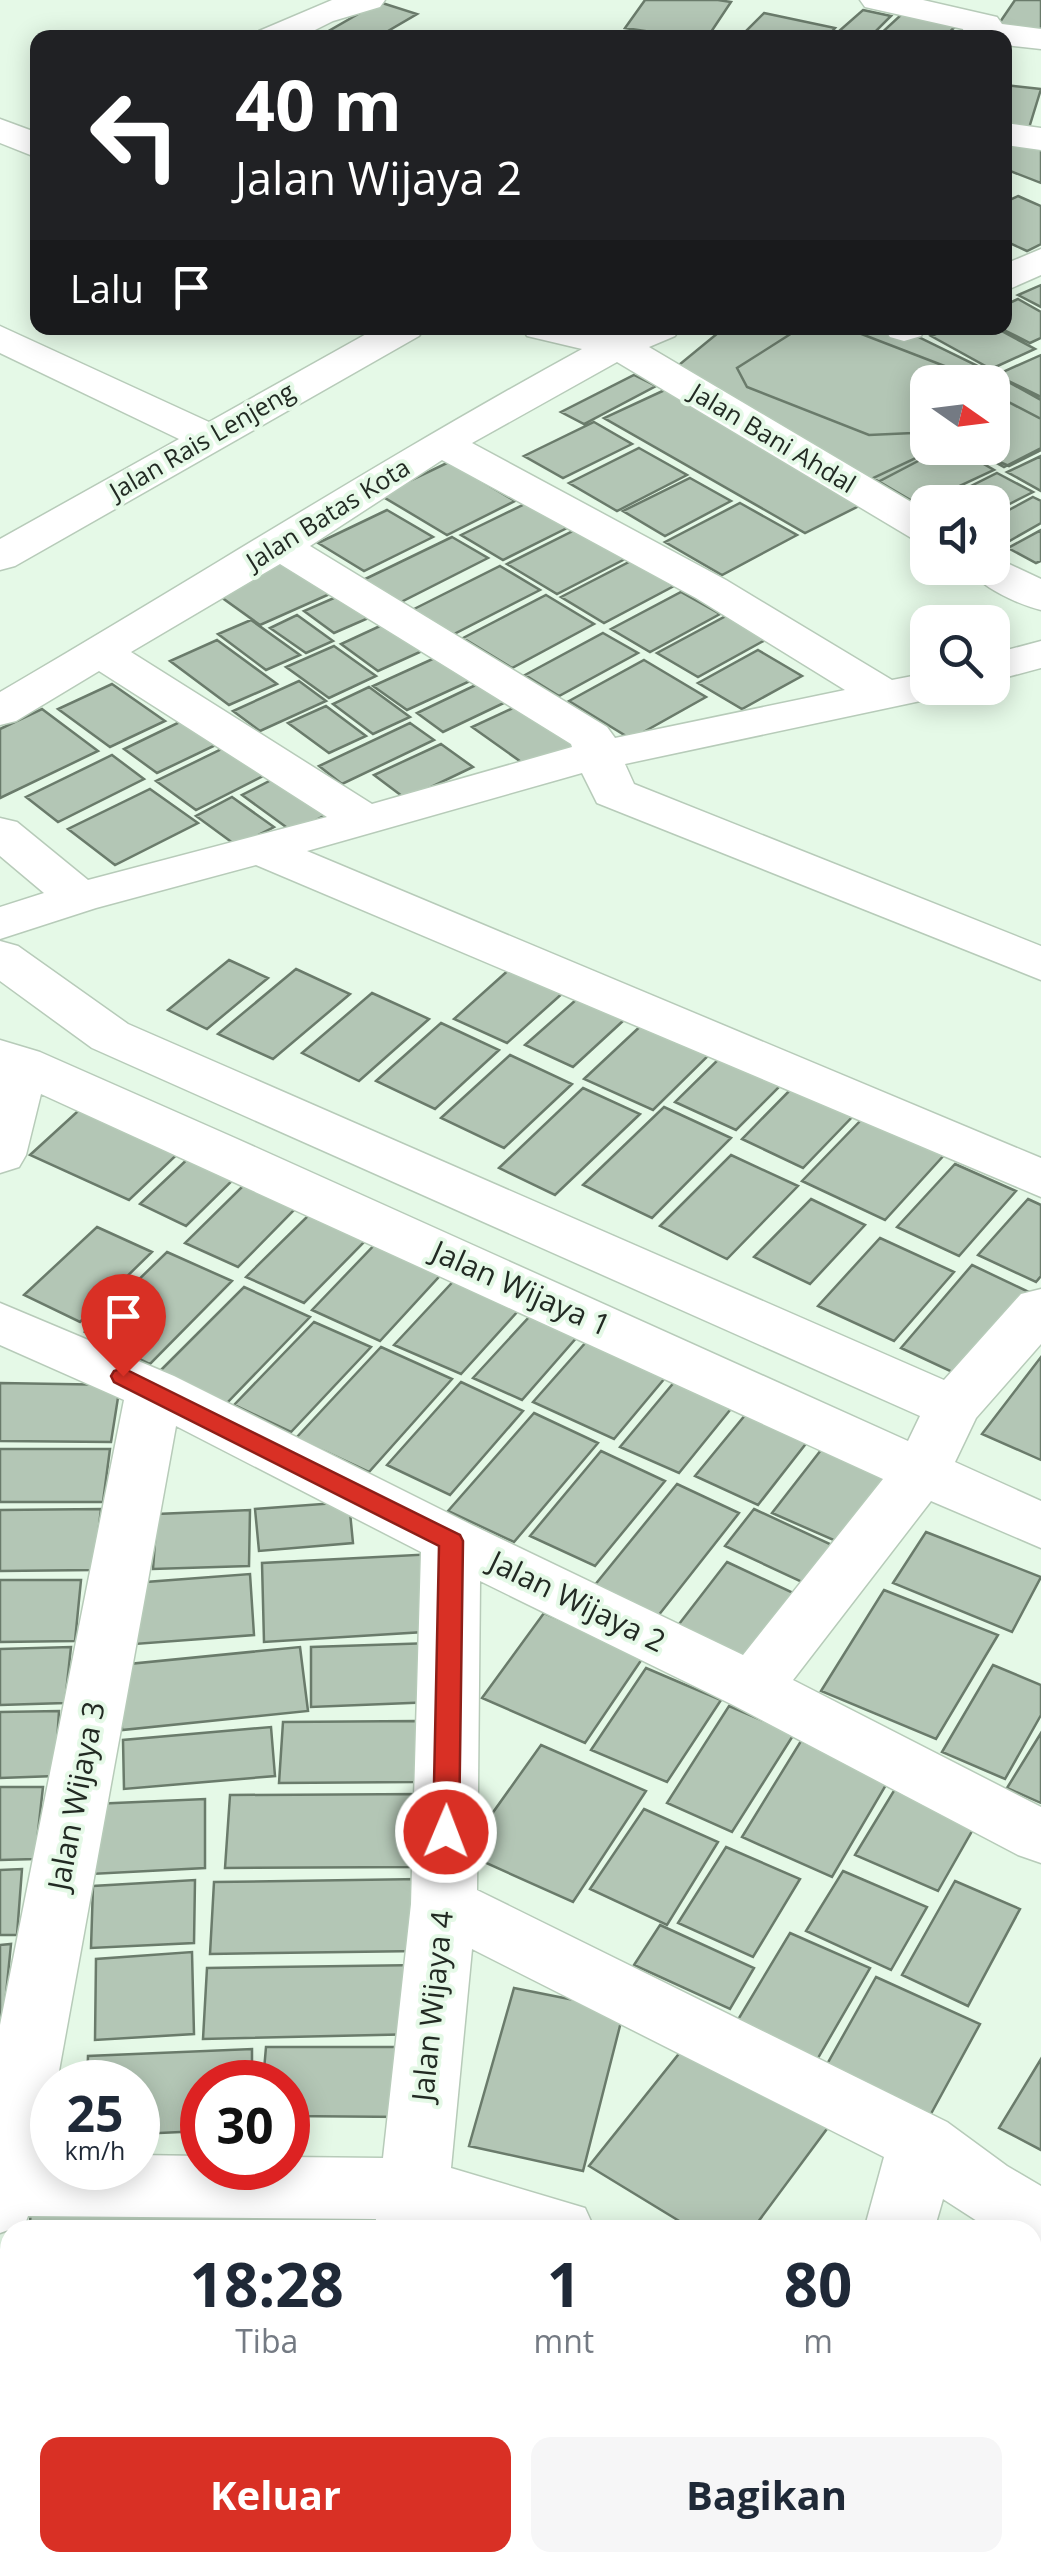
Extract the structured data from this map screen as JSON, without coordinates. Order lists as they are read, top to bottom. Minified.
{"streets":{"street":["Jalan Bani Ahdal","Jalan Rais Lenjeng","Jalan Batas Kota","Jalan Wijaya 1","Jalan Wijaya 2","Jalan Wijaya 3","Jalan Wijaya 4"]},"crossings":[["Jalan Bani Ahdal","Jalan Batas Kota"],["Jalan Wijaya 2","Jalan Wijaya 3"],["Jalan Wijaya 2","Jalan Wijaya 4"]],"north":"right","page":{"turn":["40 m","Jalan Wijaya 2"],"then":"Lalu","speed":"25 km/h","limit":"30","eta":["18:28","Tiba","1","mnt","80","m"],"buttons":["Keluar","Bagikan"]}}
